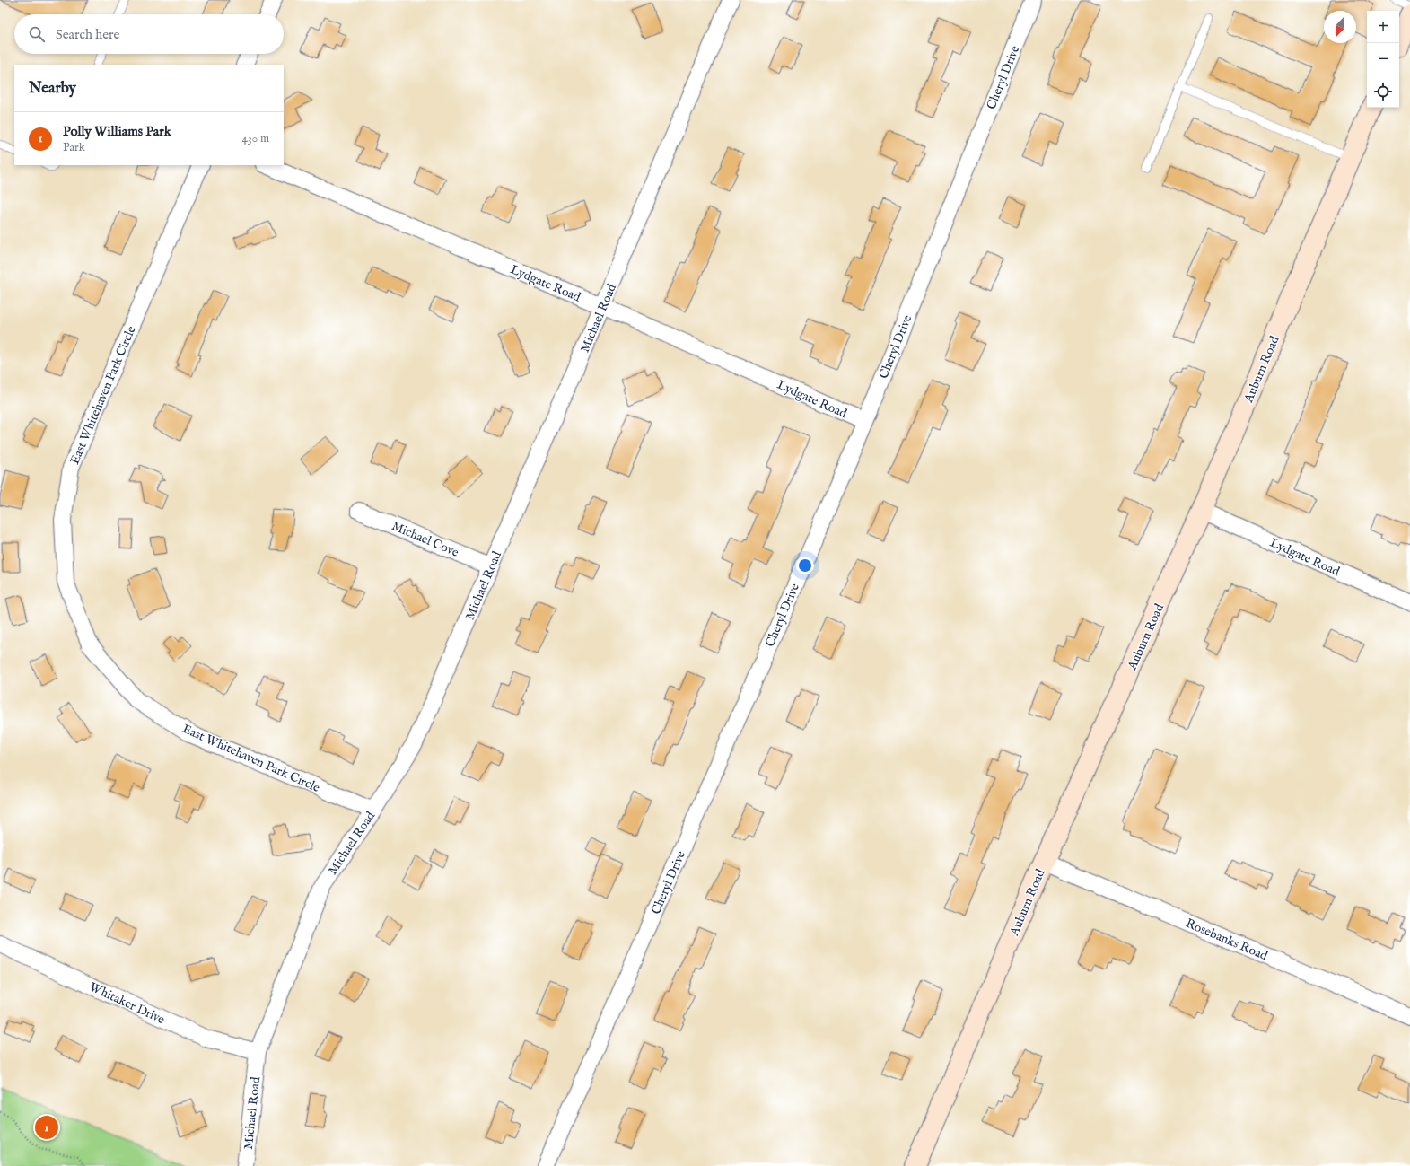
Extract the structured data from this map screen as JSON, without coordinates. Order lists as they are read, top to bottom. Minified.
{"streets":{"street":["Cheryl Drive","Lydgate Road","Michael Road","Auburn Road","East Whitehaven Park Circle","Michael Cove","Rosebanks Road","Whitaker Drive"]},"crossings":[["Cheryl Drive","Lydgate Road"],["Lydgate Road","Michael Road"],["Lydgate Road","Auburn Road"],["Michael Road","East Whitehaven Park Circle"],["Michael Road","Michael Cove"],["Michael Road","Whitaker Drive"],["Auburn Road","Rosebanks Road"]],"north":"bottom left","page":{"map_buttons":["+","−"],"search":"Search here","heading":"Nearby","list":[{"mark":"1","name":"Polly Williams Park","note":"Park","value":"430 m"}],"pins":"1"}}
